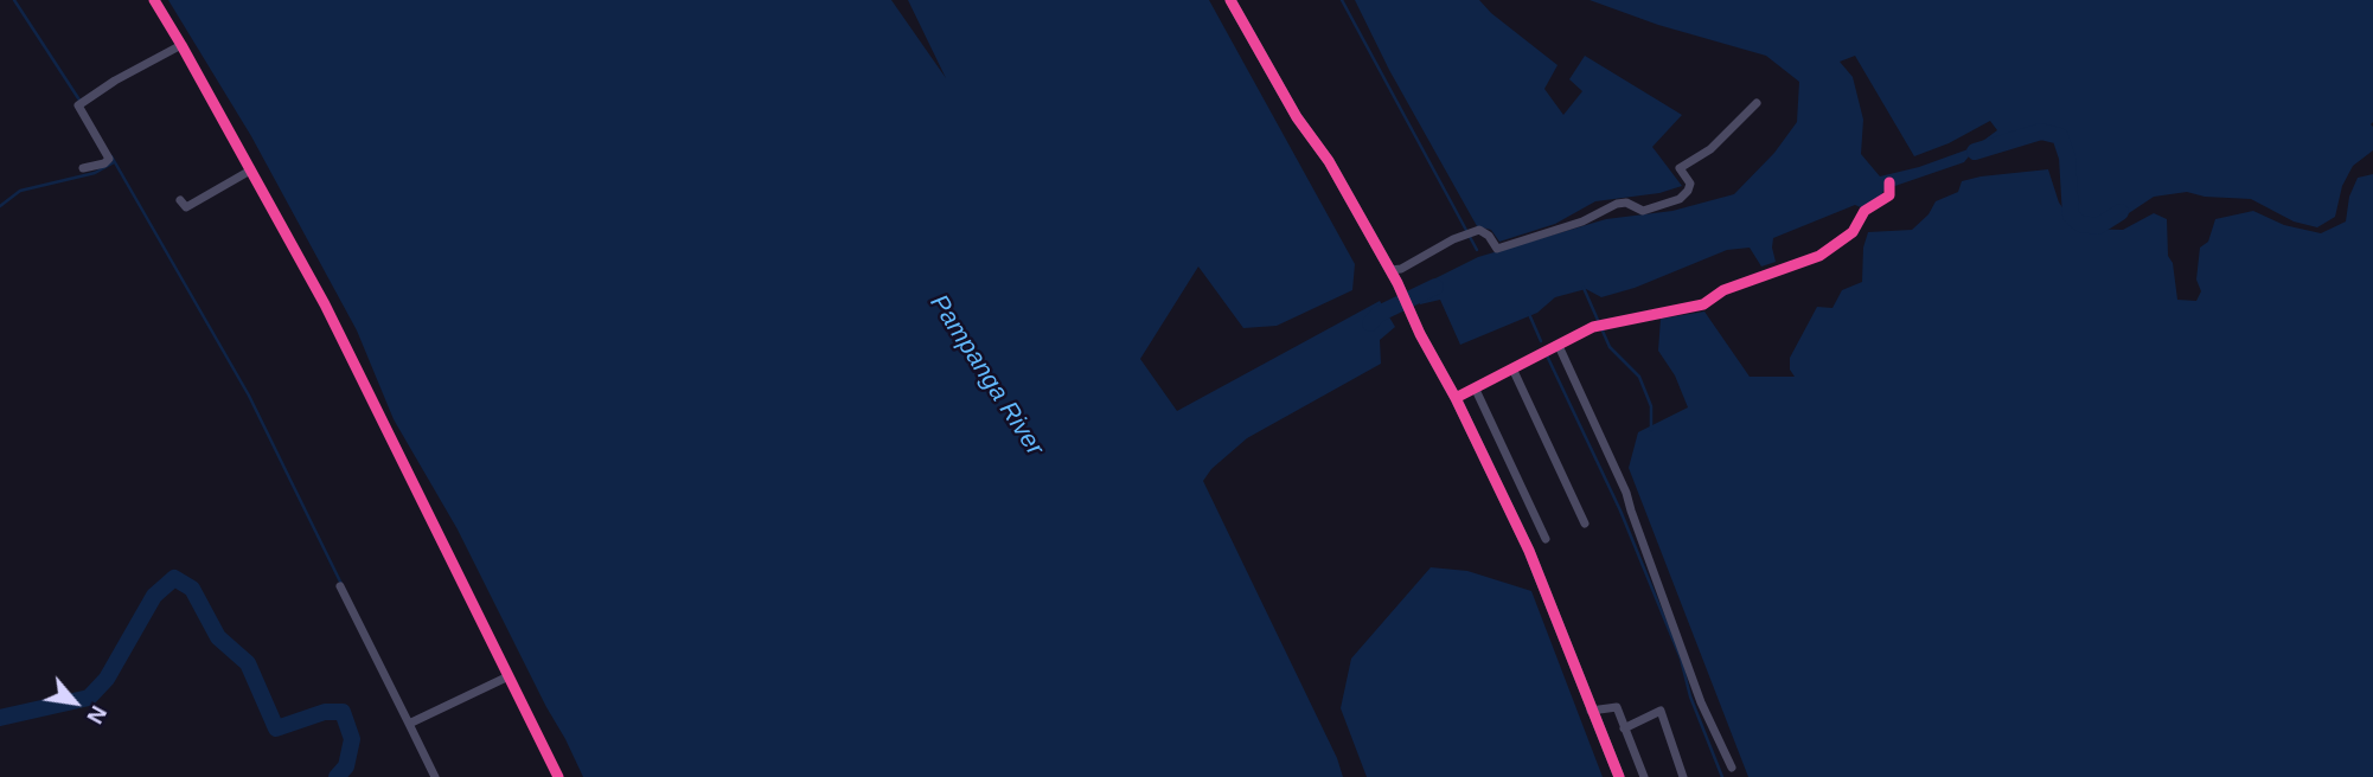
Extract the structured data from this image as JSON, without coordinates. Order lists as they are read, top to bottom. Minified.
{"water":["Pampanga River"],"north":"bottom right"}
